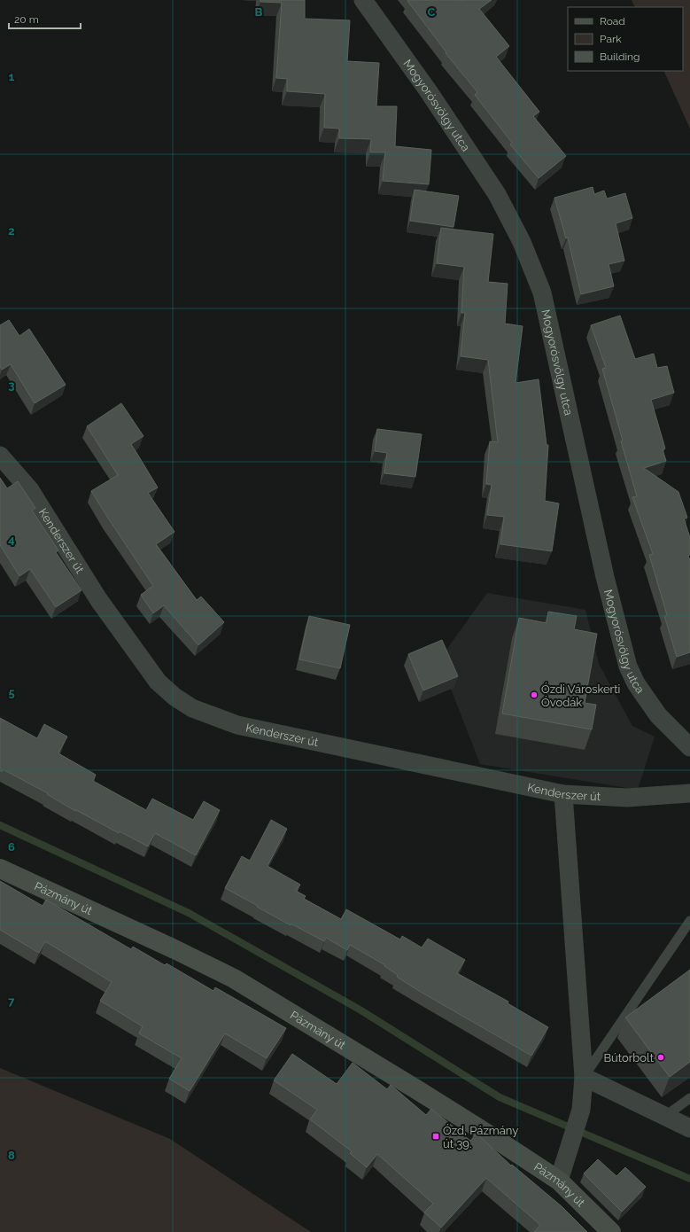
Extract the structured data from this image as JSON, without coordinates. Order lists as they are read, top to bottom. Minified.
{"streets":{"main road":["Pázmány út"],"street":["Mogyorósvölgy utca","Kenderszer út"]},"places":{"other":["Ózdi Városkerti Óvodák","Bútorbolt"],"transit":["Ózd, Pázmány út 39."]},"legend":["Road","Park","Building"],"scale_bar":"20 m","grid":{"columns":["B","C"],"rows":["1","2","3","4","5","6","7","8"]}}
